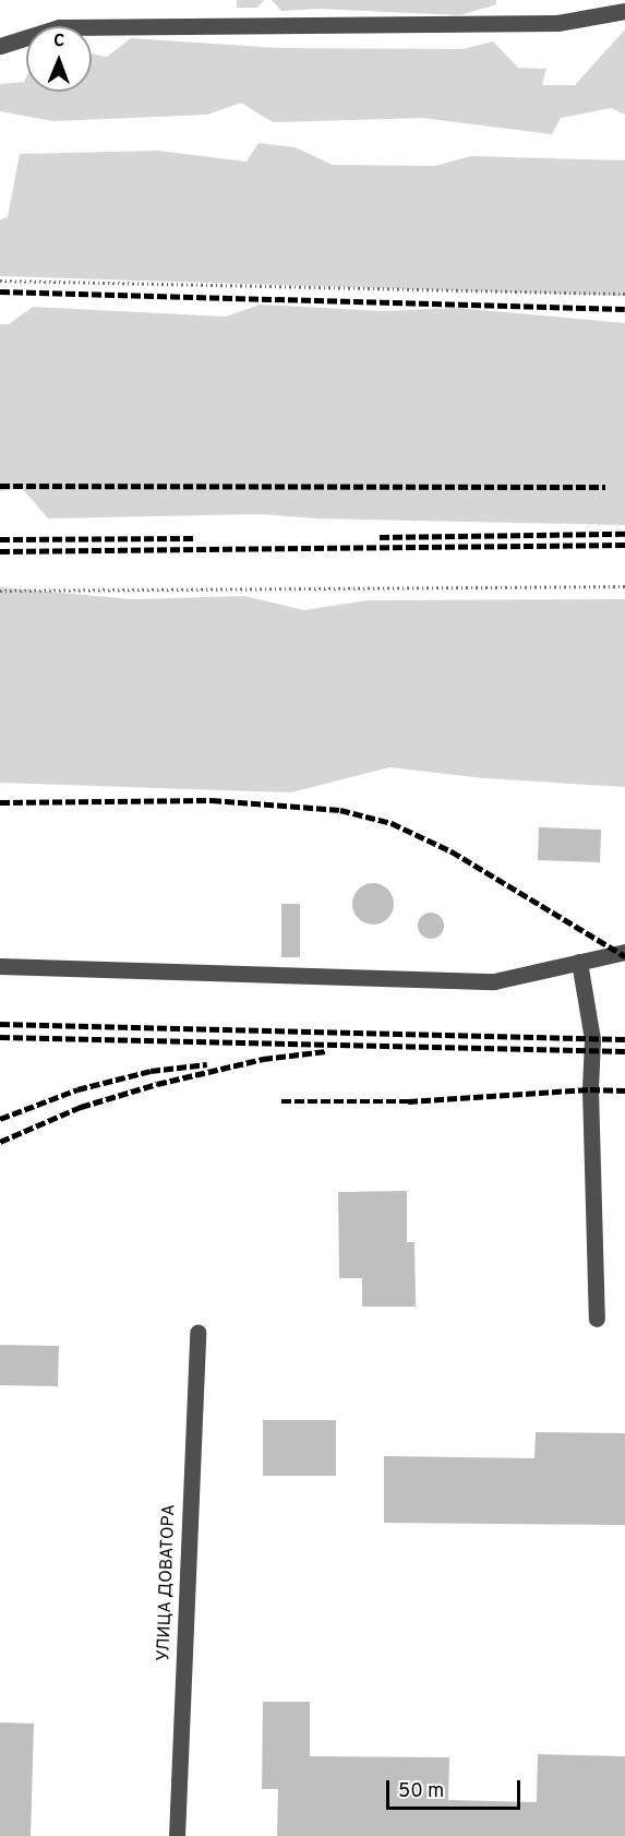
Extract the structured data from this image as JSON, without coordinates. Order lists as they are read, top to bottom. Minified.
{"streets":{"street":["УЛИЦА ДОВАТОРА"]},"scale_bar":"50 m","north":"top"}
